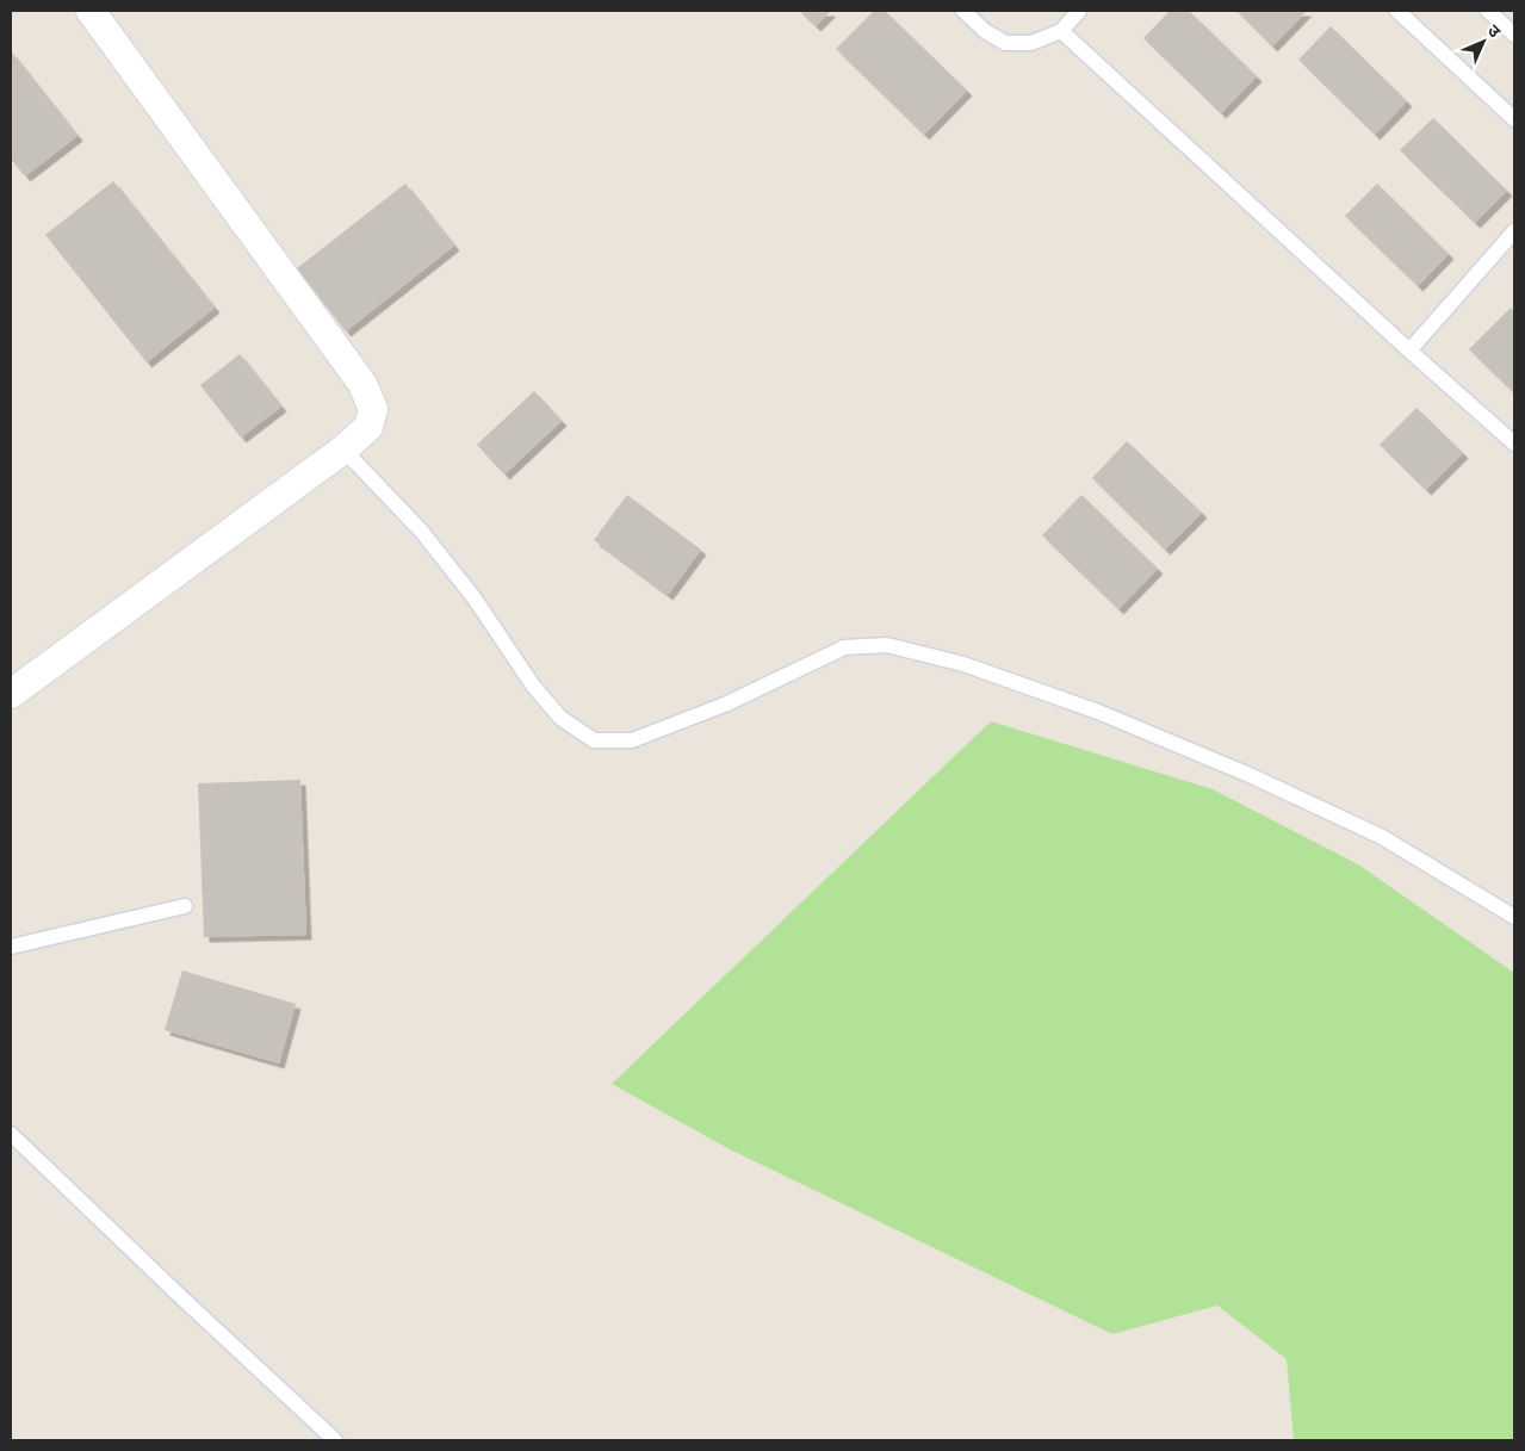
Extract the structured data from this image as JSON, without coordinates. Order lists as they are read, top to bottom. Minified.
{"north":"top right"}
